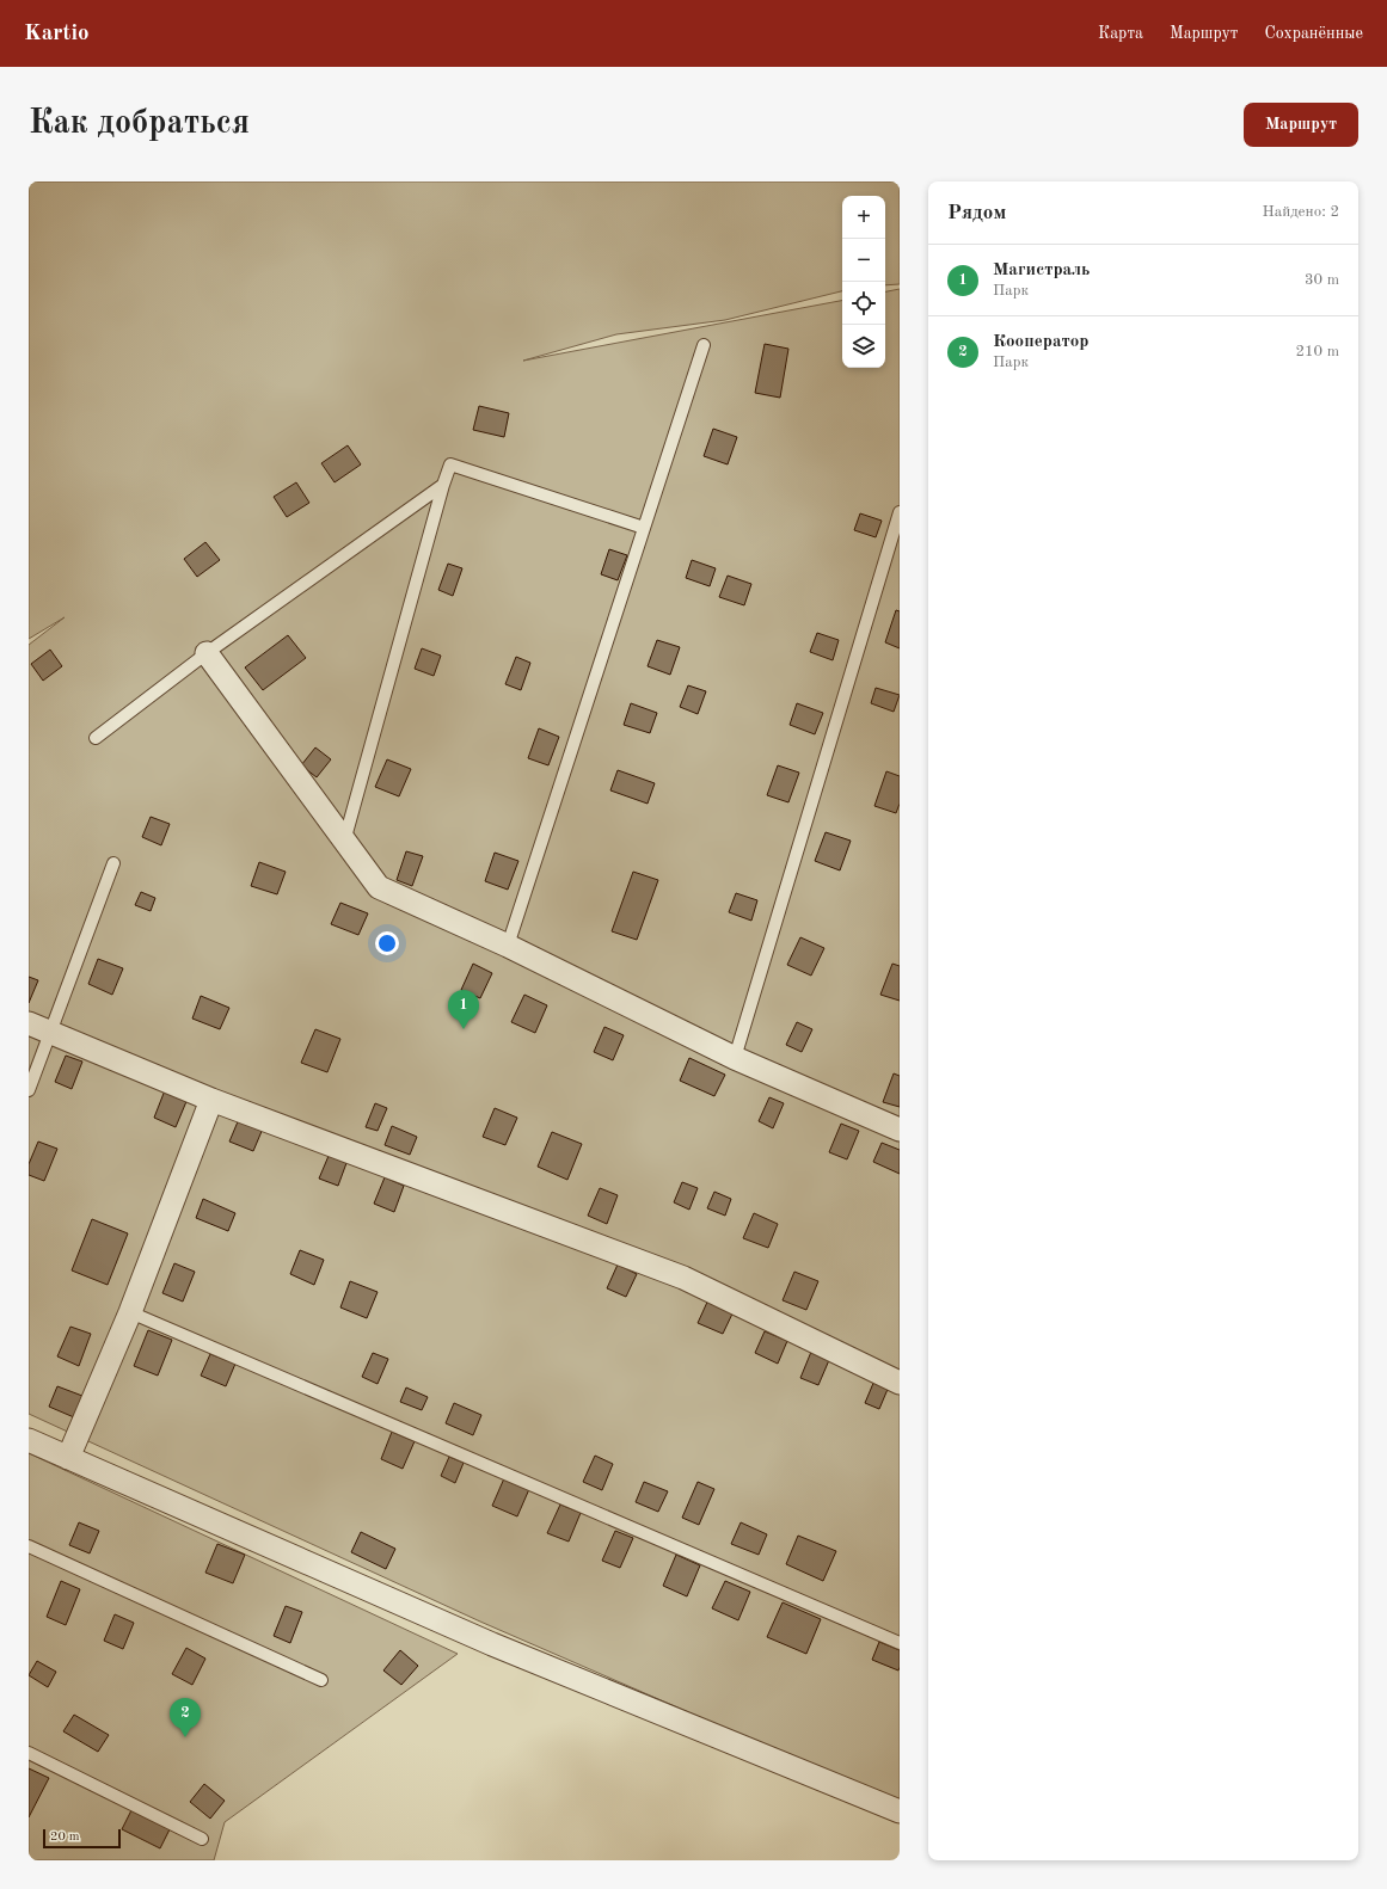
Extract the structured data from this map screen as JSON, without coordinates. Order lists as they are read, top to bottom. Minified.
{"scale_bar":"20 m","page":{"header":"Kartio","nav":["Карта","Маршрут","Сохранённые"],"buttons":"Маршрут","title":"Как добраться","heading":["Рядом","Найдено: 2"],"map_buttons":["+","−"],"list":[{"mark":"1","name":"Магистраль","note":"Парк","value":"30 m"},{"mark":"2","name":"Кооператор","note":"Парк","value":"210 m"}],"pins":["1","2"],"scale":"20 m"}}
